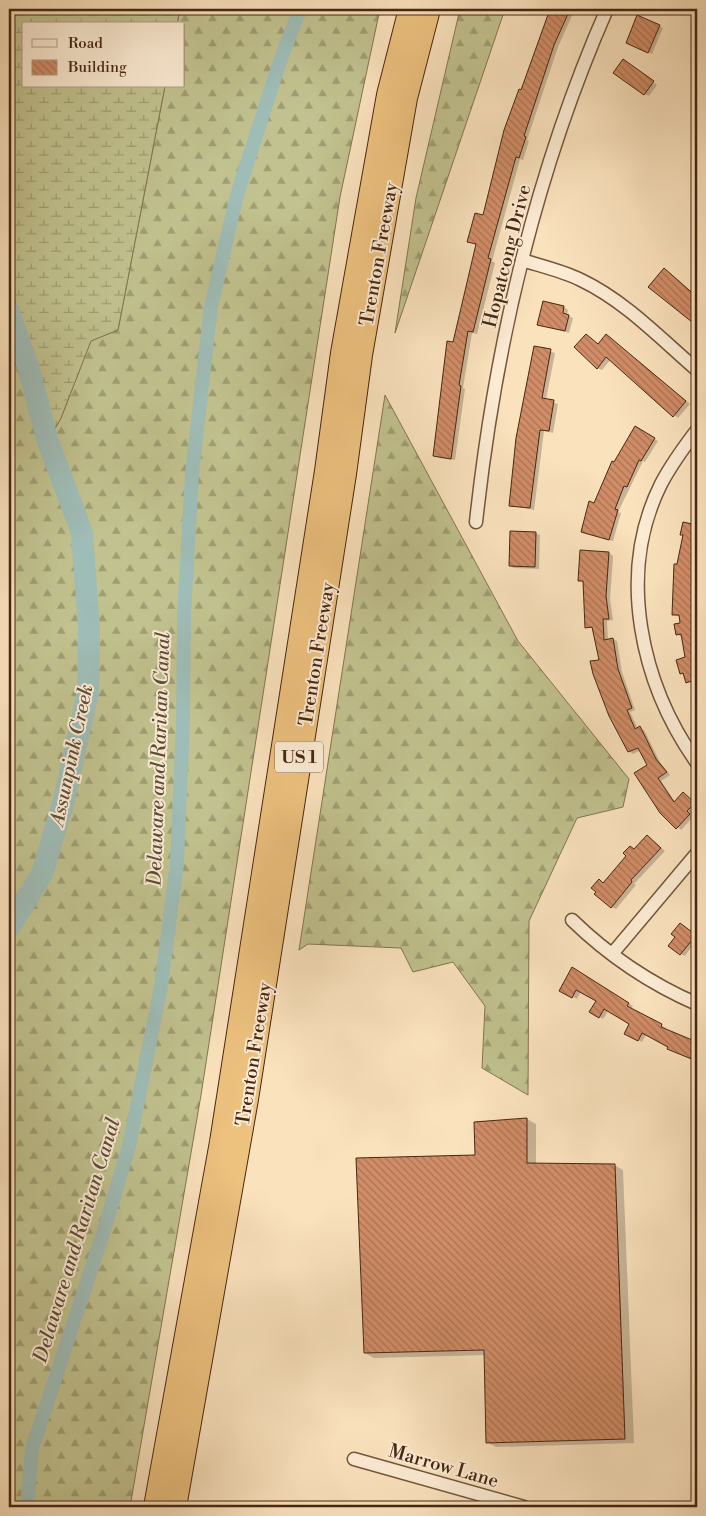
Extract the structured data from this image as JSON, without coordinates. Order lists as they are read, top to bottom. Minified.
{"streets":{"highway":["Trenton Freeway","US 1"],"street":["Hopatcong Drive","Marrow Lane"]},"water":["Assunpink Creek","Delaware and Raritan Canal"],"legend":["Road","Building"]}
